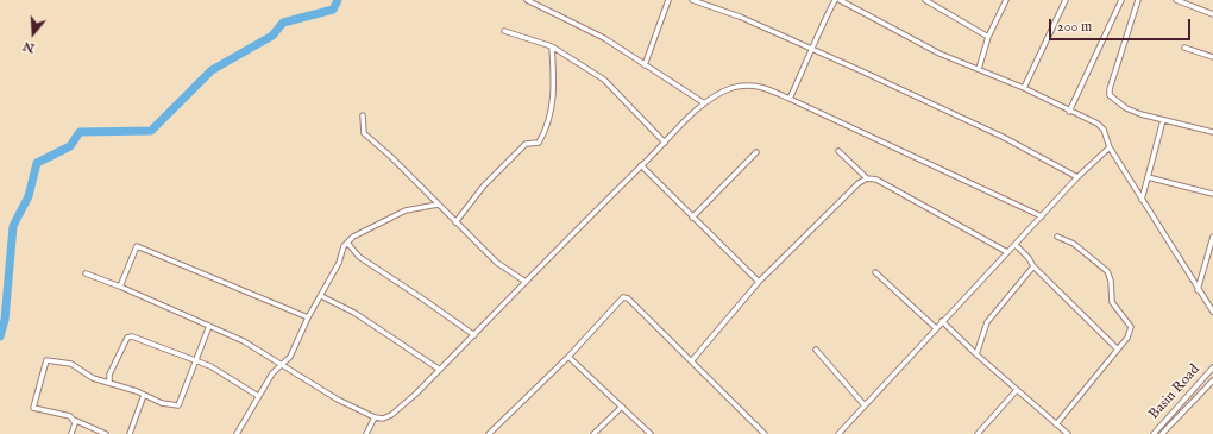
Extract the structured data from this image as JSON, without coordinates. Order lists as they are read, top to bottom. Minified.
{"streets":{"street":["Basin Road"]},"scale_bar":"200 m","north":"bottom"}
